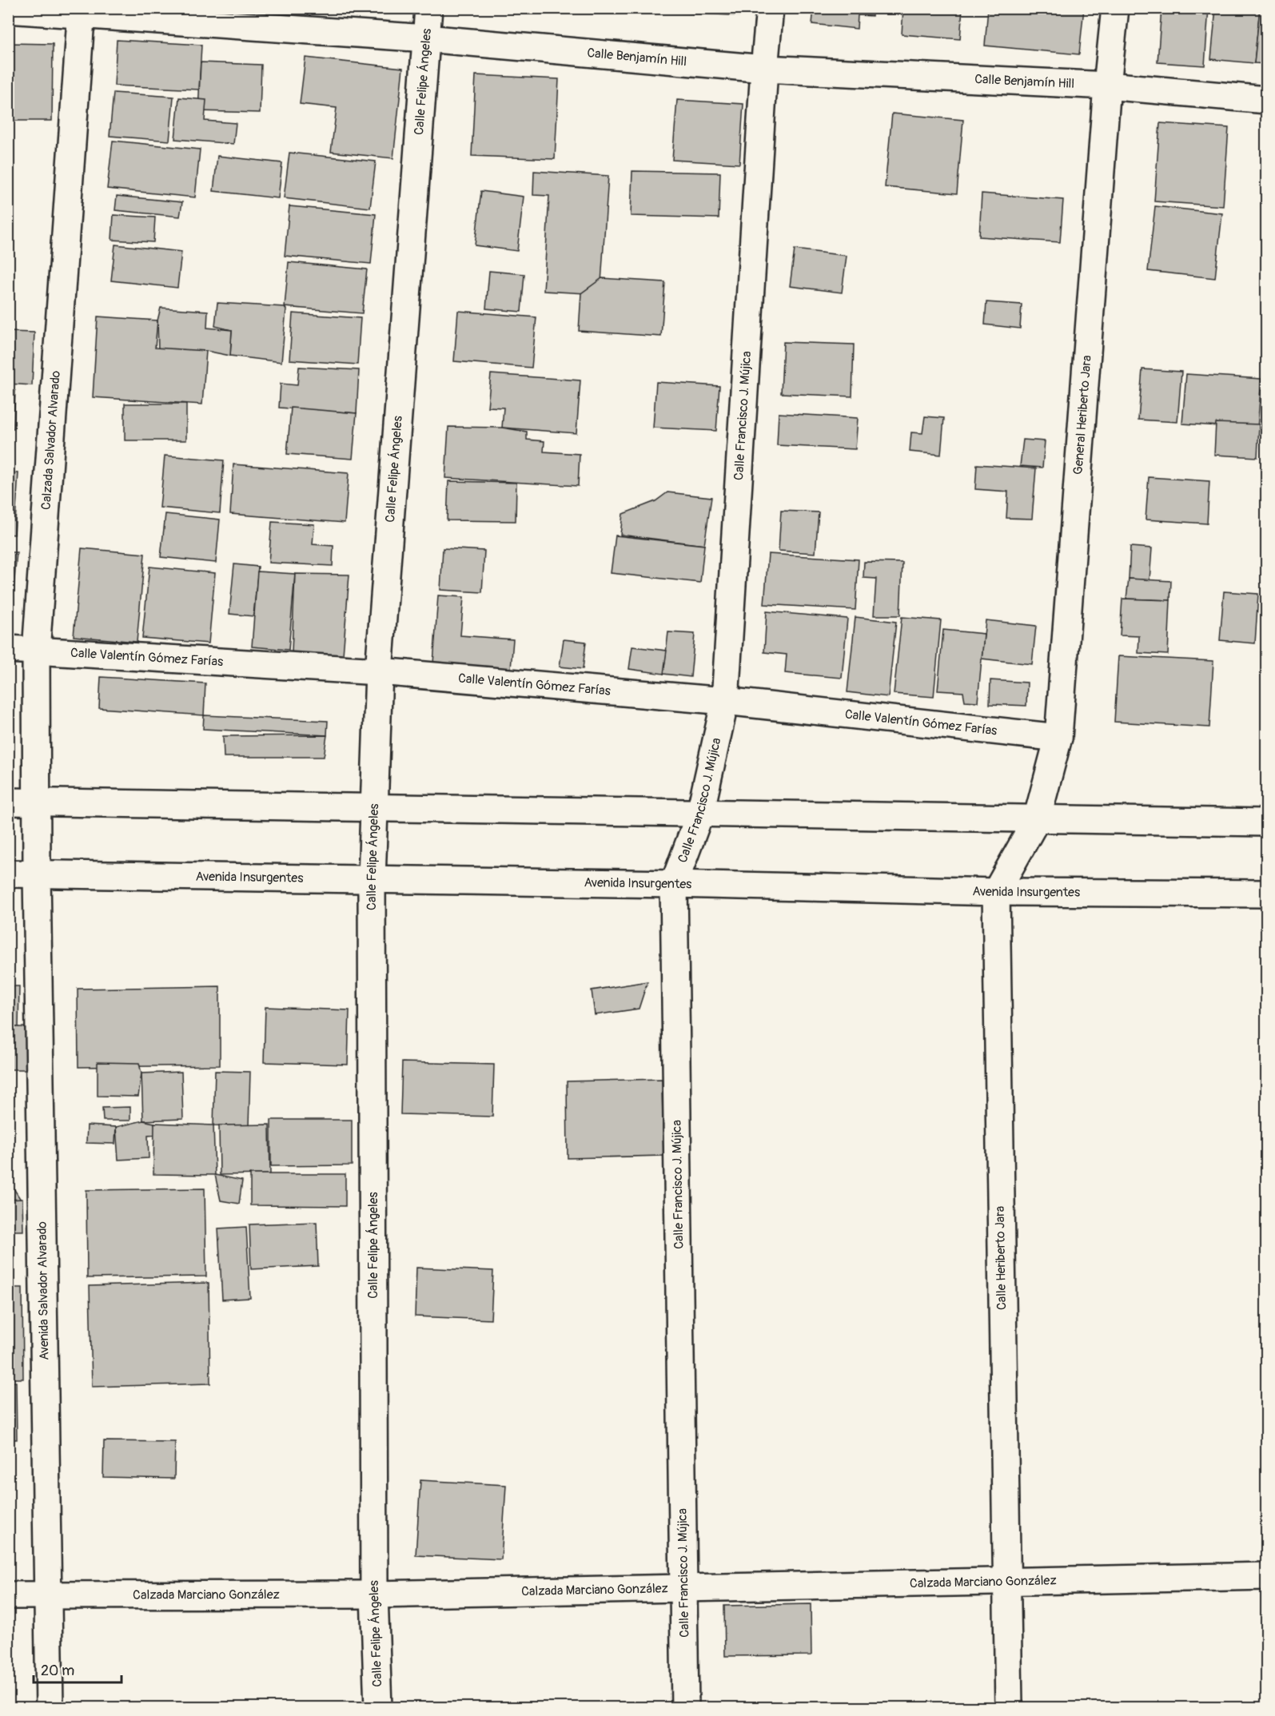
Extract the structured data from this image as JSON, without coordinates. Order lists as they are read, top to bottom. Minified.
{"streets":{"street":["Calle Benjamín Hill","Calle Felipe Ángeles","General Heriberto Jara","Calle Francisco J. Mújica","Calzada Salvador Alvarado","Calle Valentín Gómez Farías","Avenida Insurgentes","Calle Heriberto Jara","Avenida Salvador Alvarado","Calzada Marciano González"]},"crossings":[["Calle Benjamín Hill","Calle Felipe Ángeles"],["Calle Benjamín Hill","General Heriberto Jara"],["Calle Benjamín Hill","Calle Francisco J. Mújica"],["Calle Benjamín Hill","Calzada Salvador Alvarado"],["Calle Felipe Ángeles","Calle Valentín Gómez Farías"],["Calle Felipe Ángeles","Avenida Insurgentes"],["Calle Felipe Ángeles","Calzada Marciano González"],["General Heriberto Jara","Calle Valentín Gómez Farías"],["Calle Francisco J. Mújica","Calle Valentín Gómez Farías"],["Calle Francisco J. Mújica","Avenida Insurgentes"],["Calle Francisco J. Mújica","Calzada Marciano González"],["Calzada Salvador Alvarado","Calle Valentín Gómez Farías"],["Calzada Salvador Alvarado","Avenida Insurgentes"],["Calzada Salvador Alvarado","Avenida Salvador Alvarado"],["Avenida Insurgentes","Calle Heriberto Jara"],["Avenida Insurgentes","Avenida Salvador Alvarado"],["Calle Heriberto Jara","Calzada Marciano González"],["Avenida Salvador Alvarado","Calzada Marciano González"]],"scale_bar":"20 m"}
